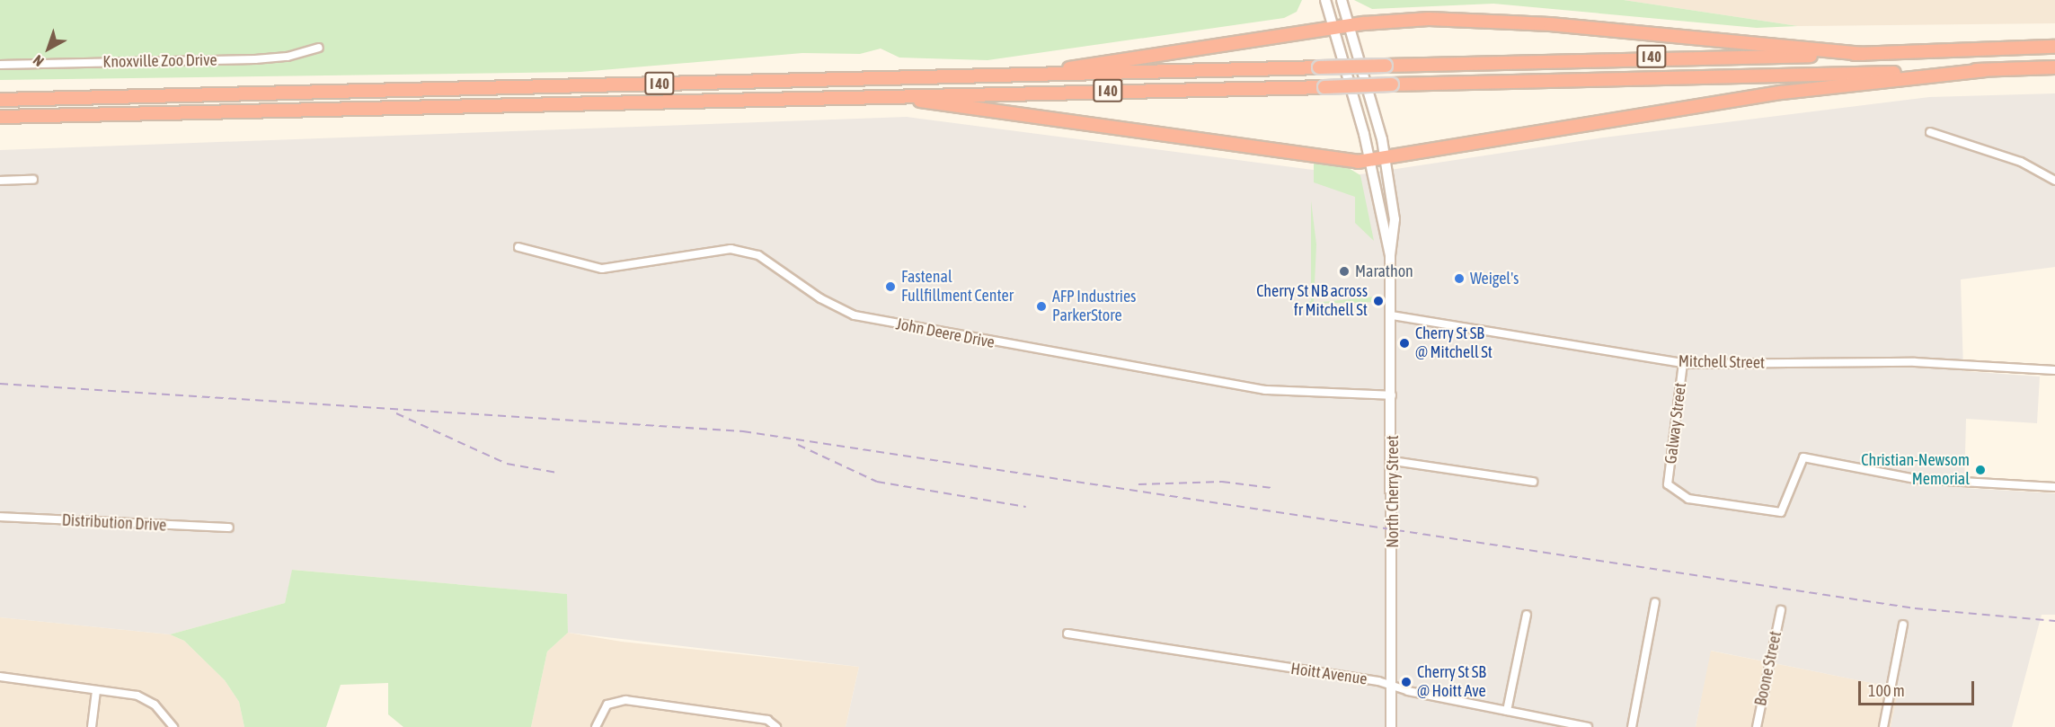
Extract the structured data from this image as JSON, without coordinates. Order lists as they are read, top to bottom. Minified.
{"streets":{"highway":["I 40"],"street":["Knoxville Zoo Drive","John Deere Drive","Mitchell Street","Galway Street","North Cherry Street","Distribution Drive","Boone Street","Hoitt Avenue"]},"crossings":[["John Deere Drive","North Cherry Street"],["Mitchell Street","Galway Street"],["Mitchell Street","North Cherry Street"],["North Cherry Street","Hoitt Avenue"]],"places":["Marathon","Weigel's","Fastenal Fullfillment Center","Cherry St NB across fr Mitchell St","AFP Industries ParkerStore","Cherry St SB @ Mitchell St","Christian-Newsom Memorial","Cherry St SB @ Hoitt Ave"],"scale_bar":"100 m","north":"bottom left"}
